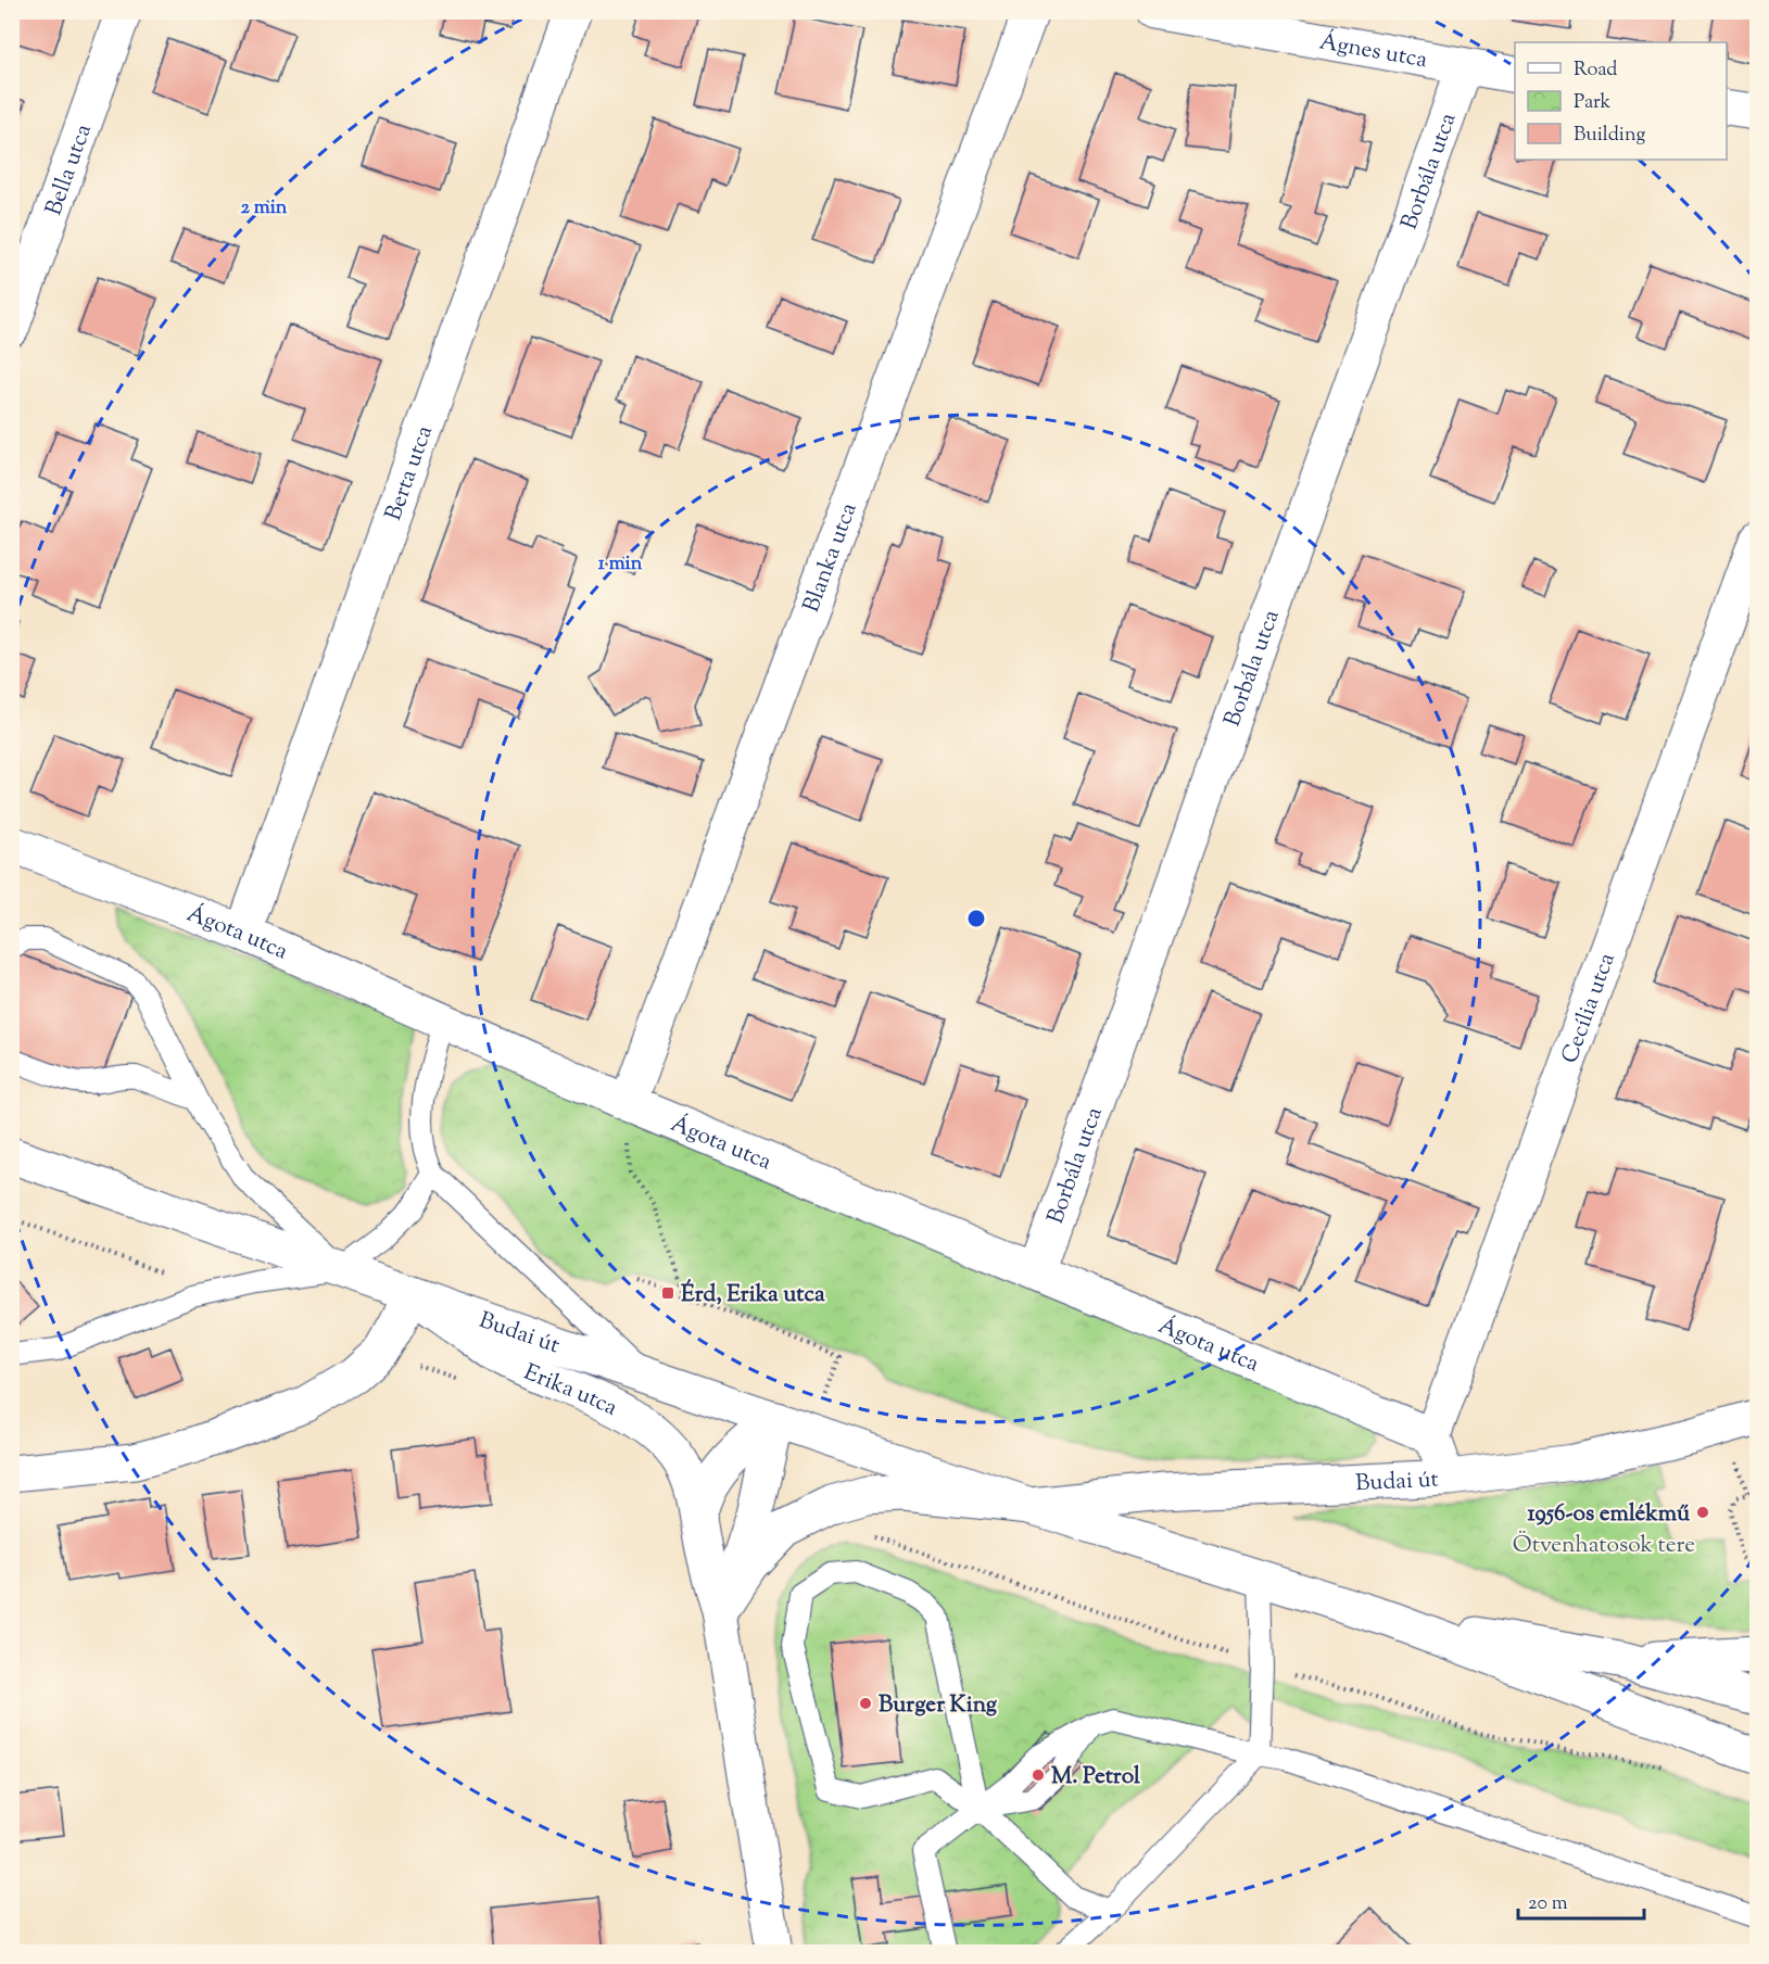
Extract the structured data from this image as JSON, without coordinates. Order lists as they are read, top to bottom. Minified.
{"streets":{"street":["Ágnes utca","Bella utca","Borbála utca","Berta utca","Blanka utca","Ágota utca","Cecília utca","Budai út","Erika utca"]},"crossings":[["Ágnes utca","Borbála utca"],["Borbála utca","Ágota utca"],["Berta utca","Ágota utca"],["Blanka utca","Ágota utca"],["Ágota utca","Cecília utca"],["Budai út","Erika utca"]],"parks":["Ötvenhatosok tere"],"places":{"transit":["Érd, Erika utca"],"other":["1956-os emlékmű","Burger King","M. Petrol"]},"legend":["Road","Park","Building"],"scale_bar":"20 m","rings":["2 min","1 min"]}
